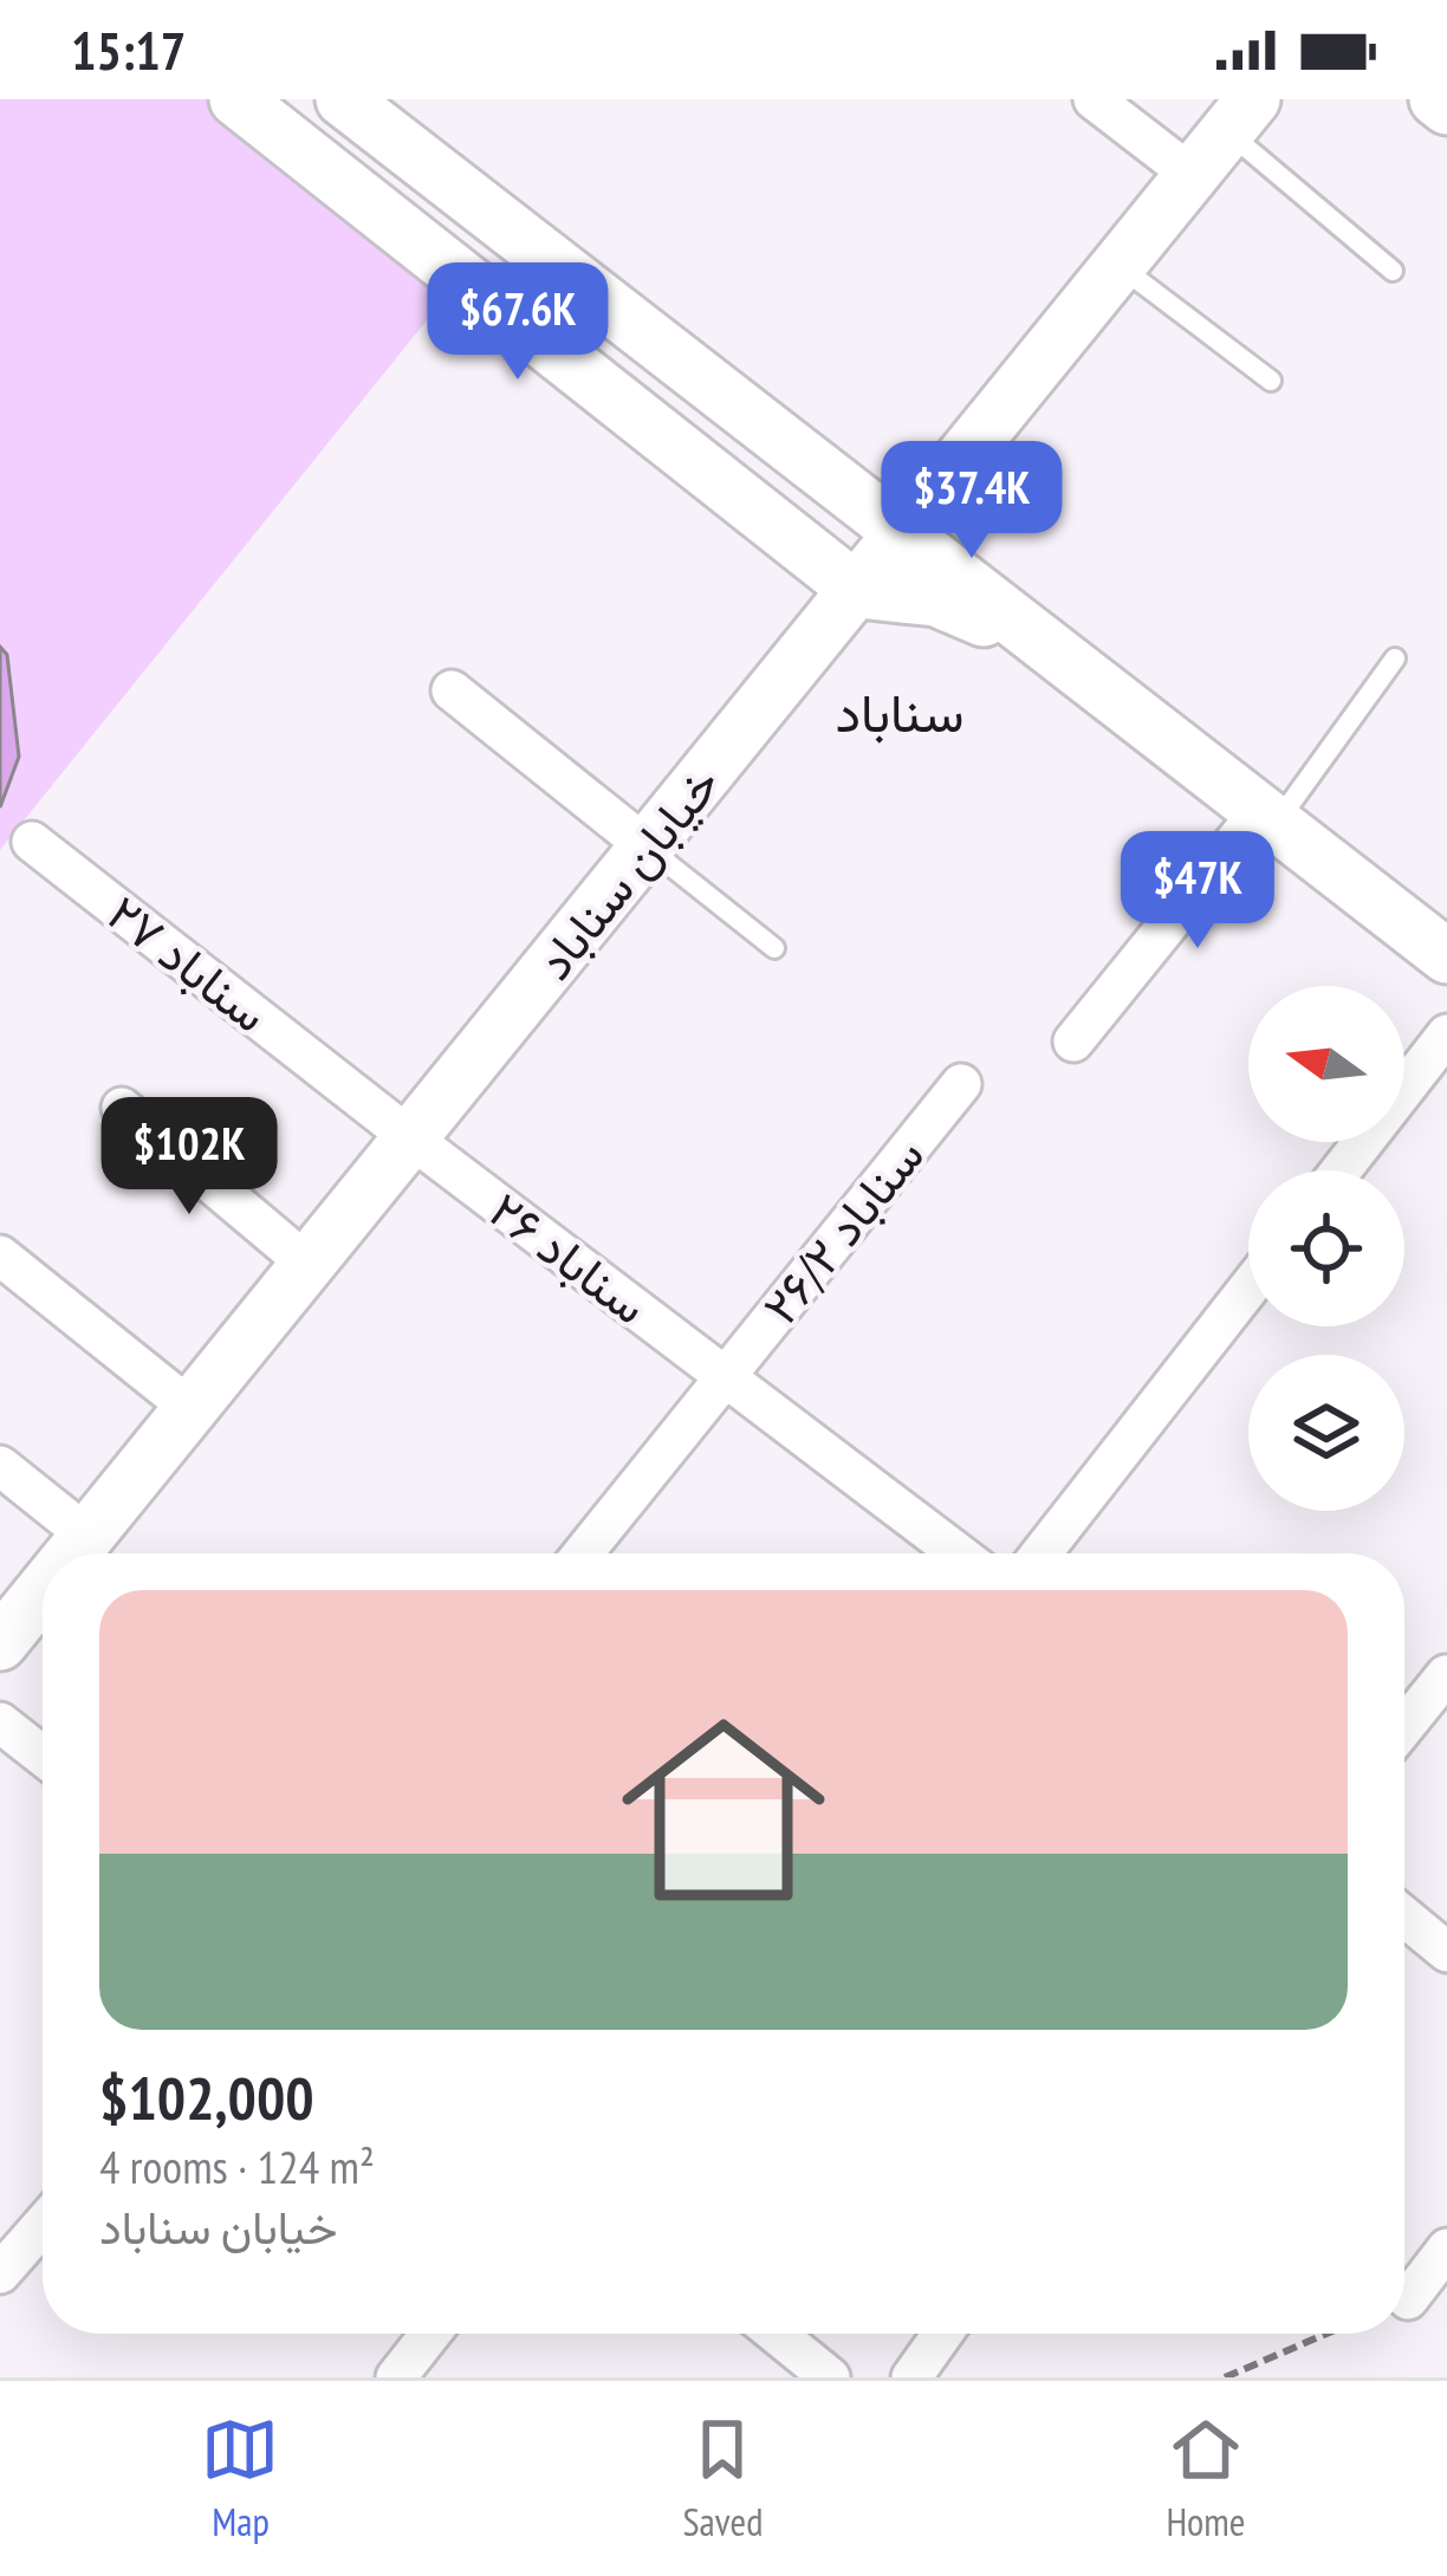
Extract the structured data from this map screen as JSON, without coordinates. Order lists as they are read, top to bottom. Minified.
{"streets":{"main road":["خیابان سناباد"],"street":["سناباد ۲۷","سناباد ۲۶/۲","سناباد ۲۶"]},"crossings":[["خیابان سناباد","سناباد ۲۷"],["خیابان سناباد","سناباد ۲۶"],["سناباد ۲۷","سناباد ۲۶"],["سناباد ۲۶/۲","سناباد ۲۶"]],"districts":["سناباد"],"north":"left","page":{"status":"15:17","price":["$67.6K","$37.4K","$47K","$102K"],"list":[{"name":"$102,000","note":"4 rooms · 124 m² · خیابان سناباد"}],"tabs":["Map","Saved","Home"]}}
